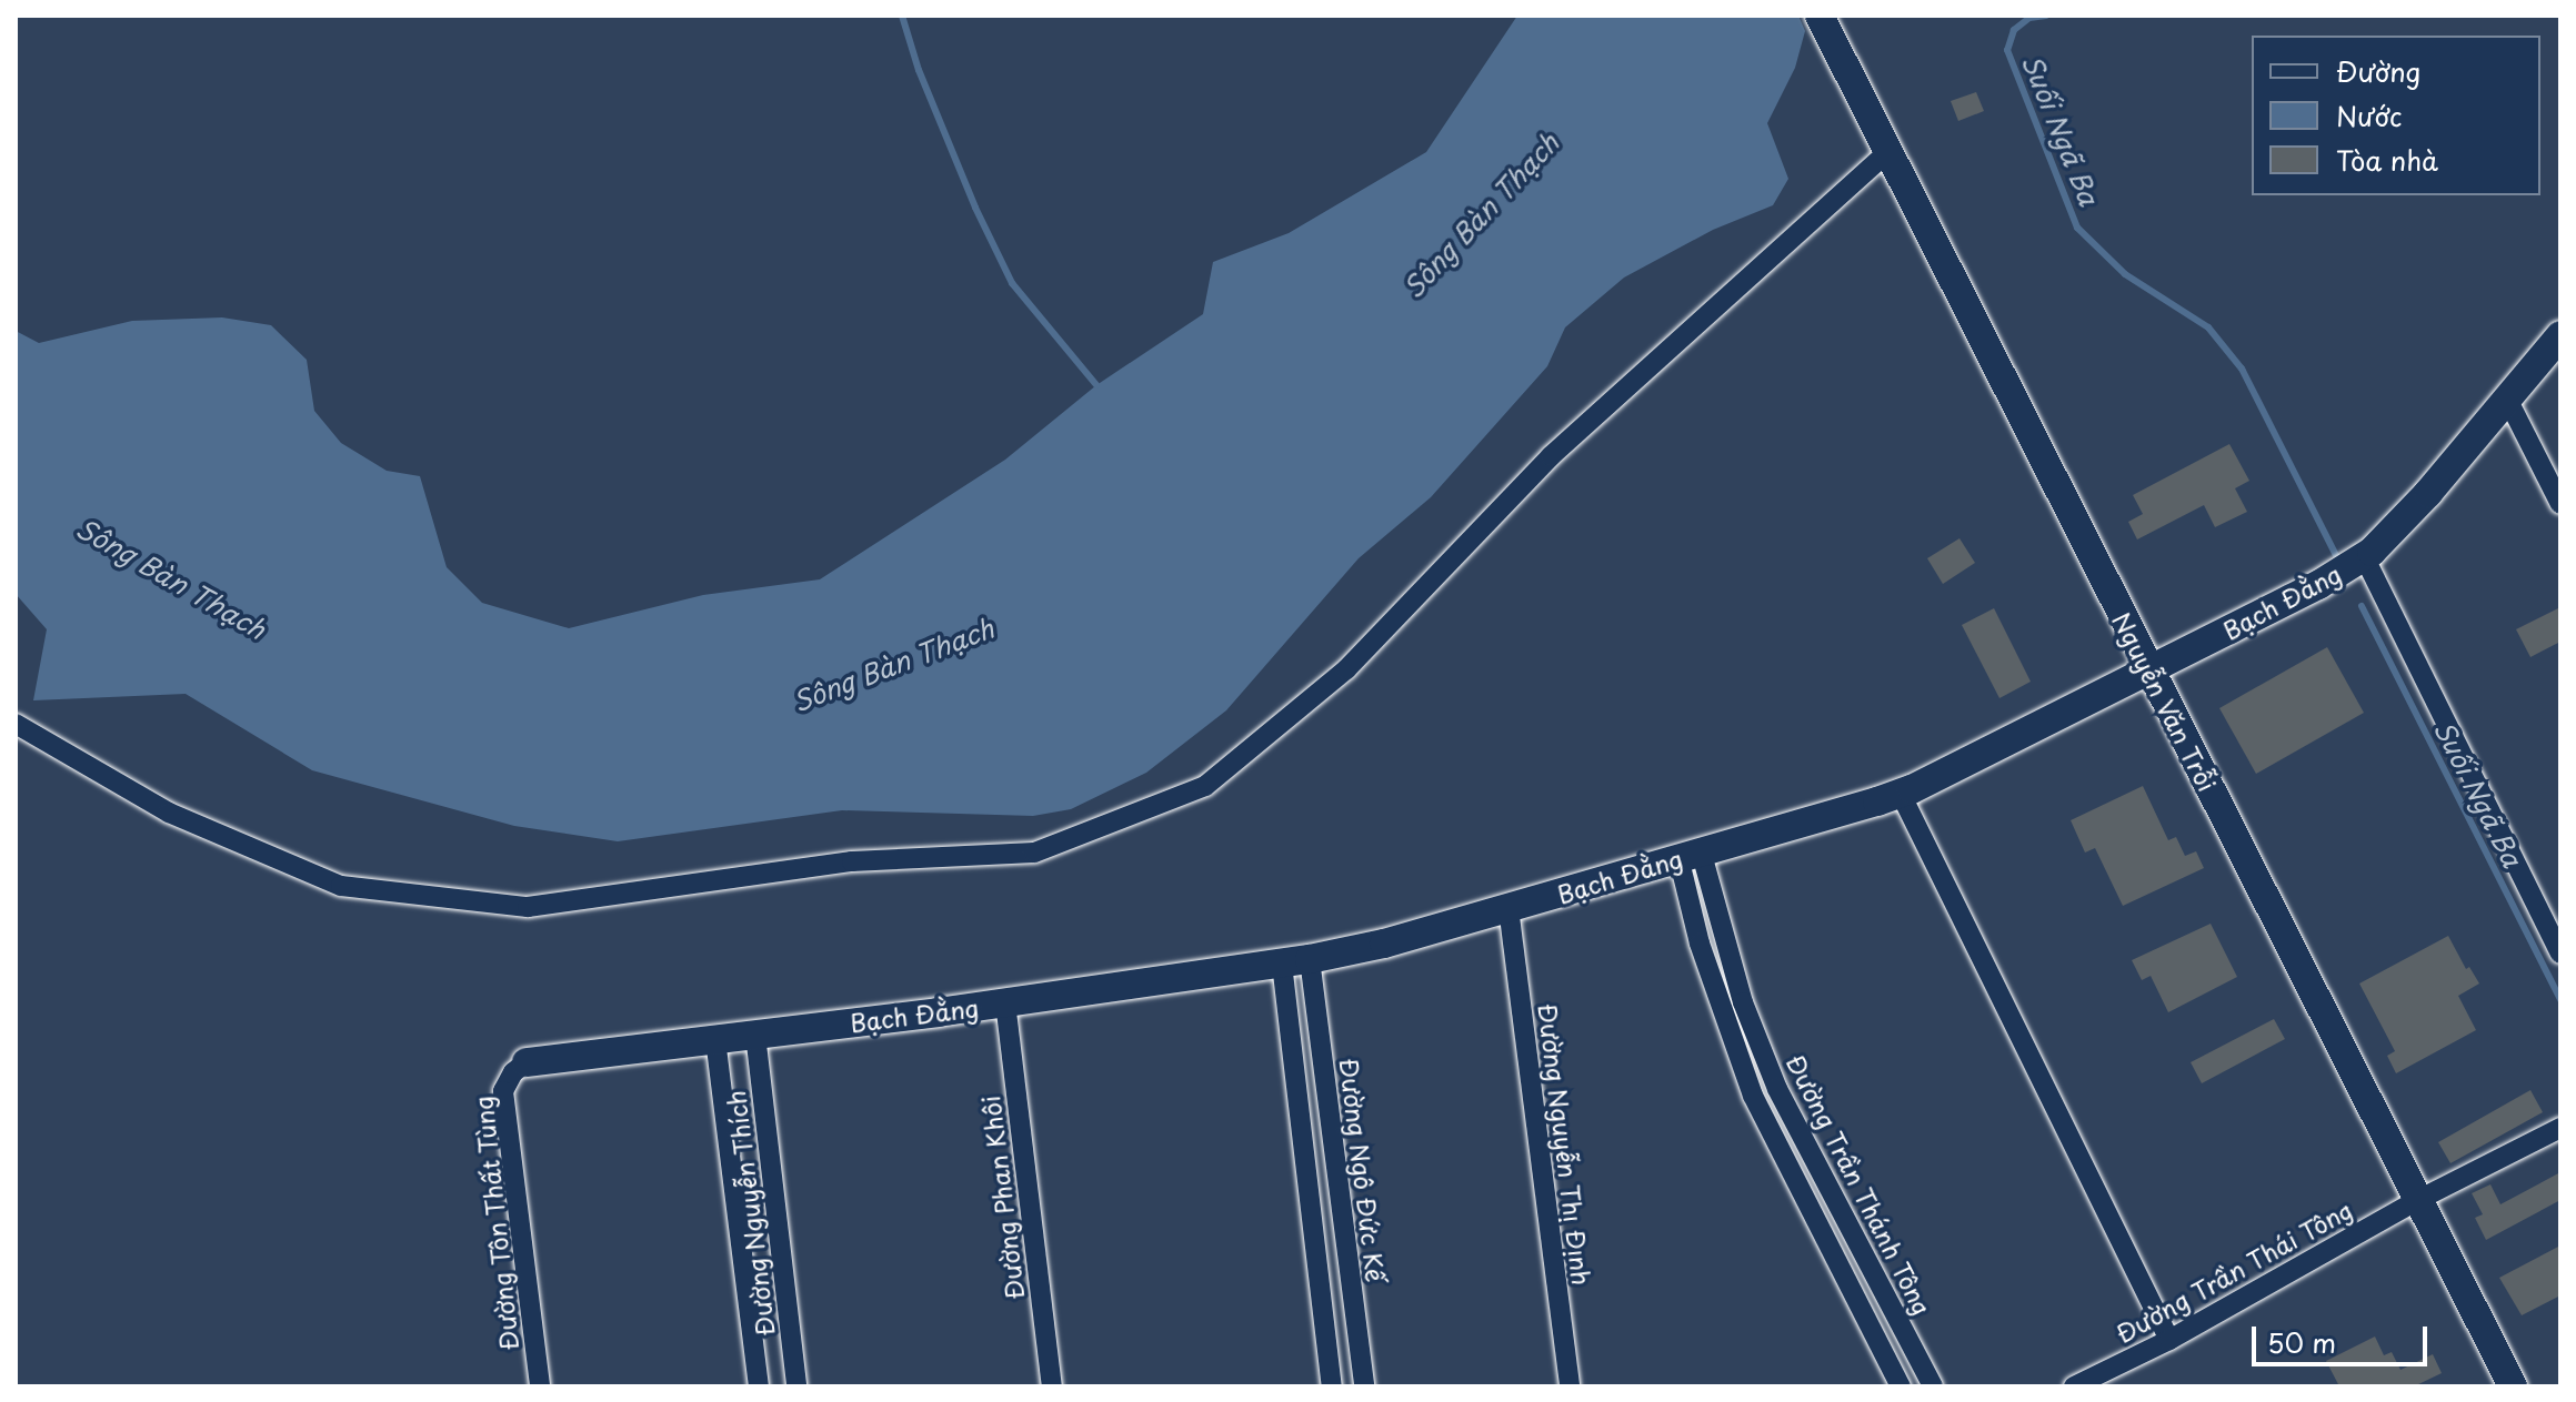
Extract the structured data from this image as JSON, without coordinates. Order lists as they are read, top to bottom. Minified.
{"streets":{"street":["Bạch Đằng","Nguyễn Văn Trỗi","Đường Nguyễn Thị Định","Đường Ngô Đức Kế","Đường Trần Thánh Tông","Đường Phan Khôi","Đường Nguyễn Thích","Đường Tôn Thất Tùng","Đường Trần Thái Tông"]},"crossings":[["Bạch Đằng","Nguyễn Văn Trỗi"],["Bạch Đằng","Đường Nguyễn Thị Định"],["Bạch Đằng","Đường Ngô Đức Kế"],["Bạch Đằng","Đường Trần Thánh Tông"],["Bạch Đằng","Đường Phan Khôi"],["Bạch Đằng","Đường Nguyễn Thích"],["Bạch Đằng","Đường Tôn Thất Tùng"],["Nguyễn Văn Trỗi","Đường Trần Thái Tông"]],"water":["Suối Ngã Ba","Sông Bàn Thạch"],"legend":["Đường","Nước","Tòa nhà"],"scale_bar":"50 m"}
